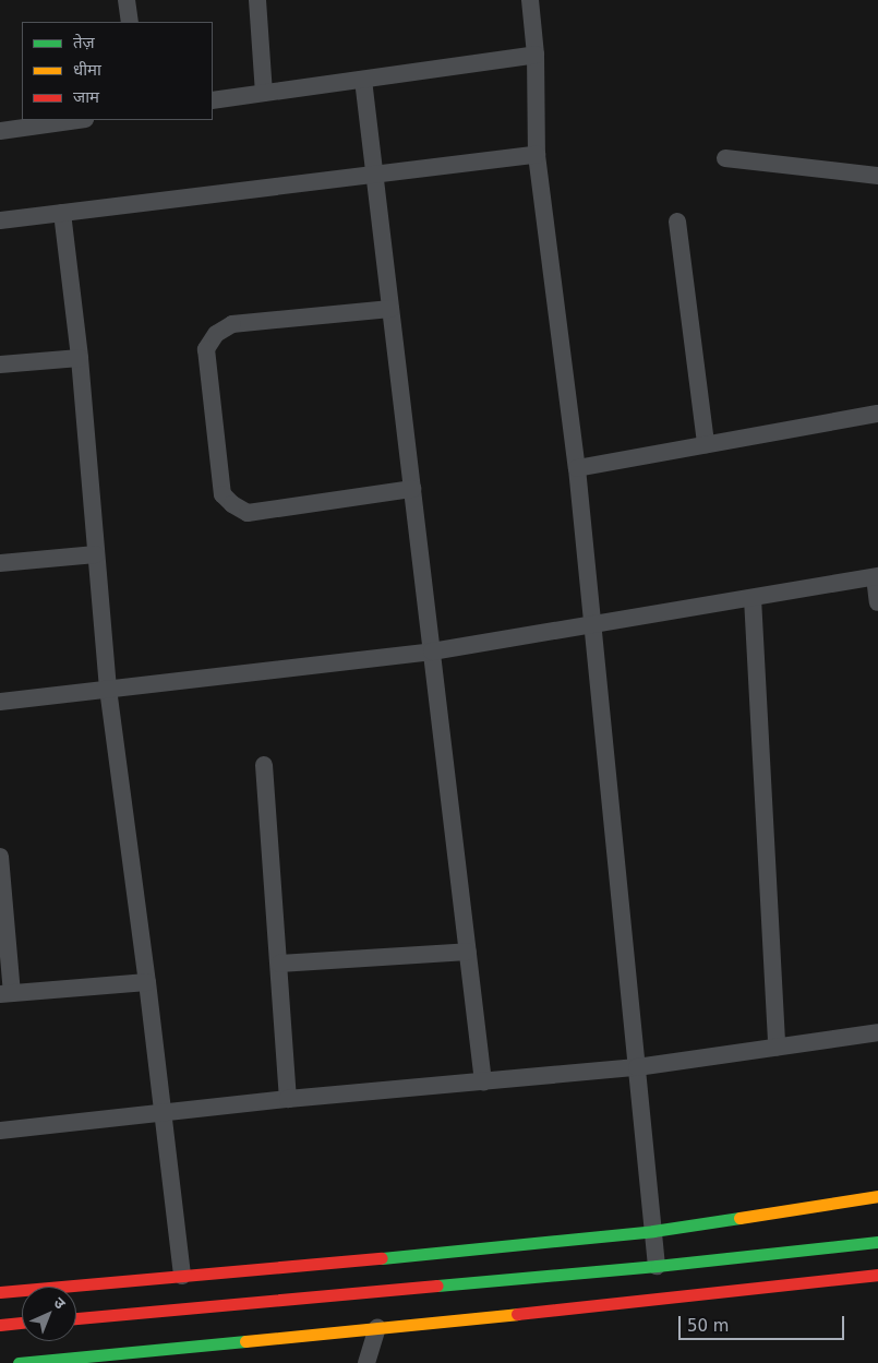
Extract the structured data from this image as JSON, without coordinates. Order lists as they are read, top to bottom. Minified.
{"legend":["तेज़","धीमा","जाम"],"scale_bar":"50 m","north":"top right"}
